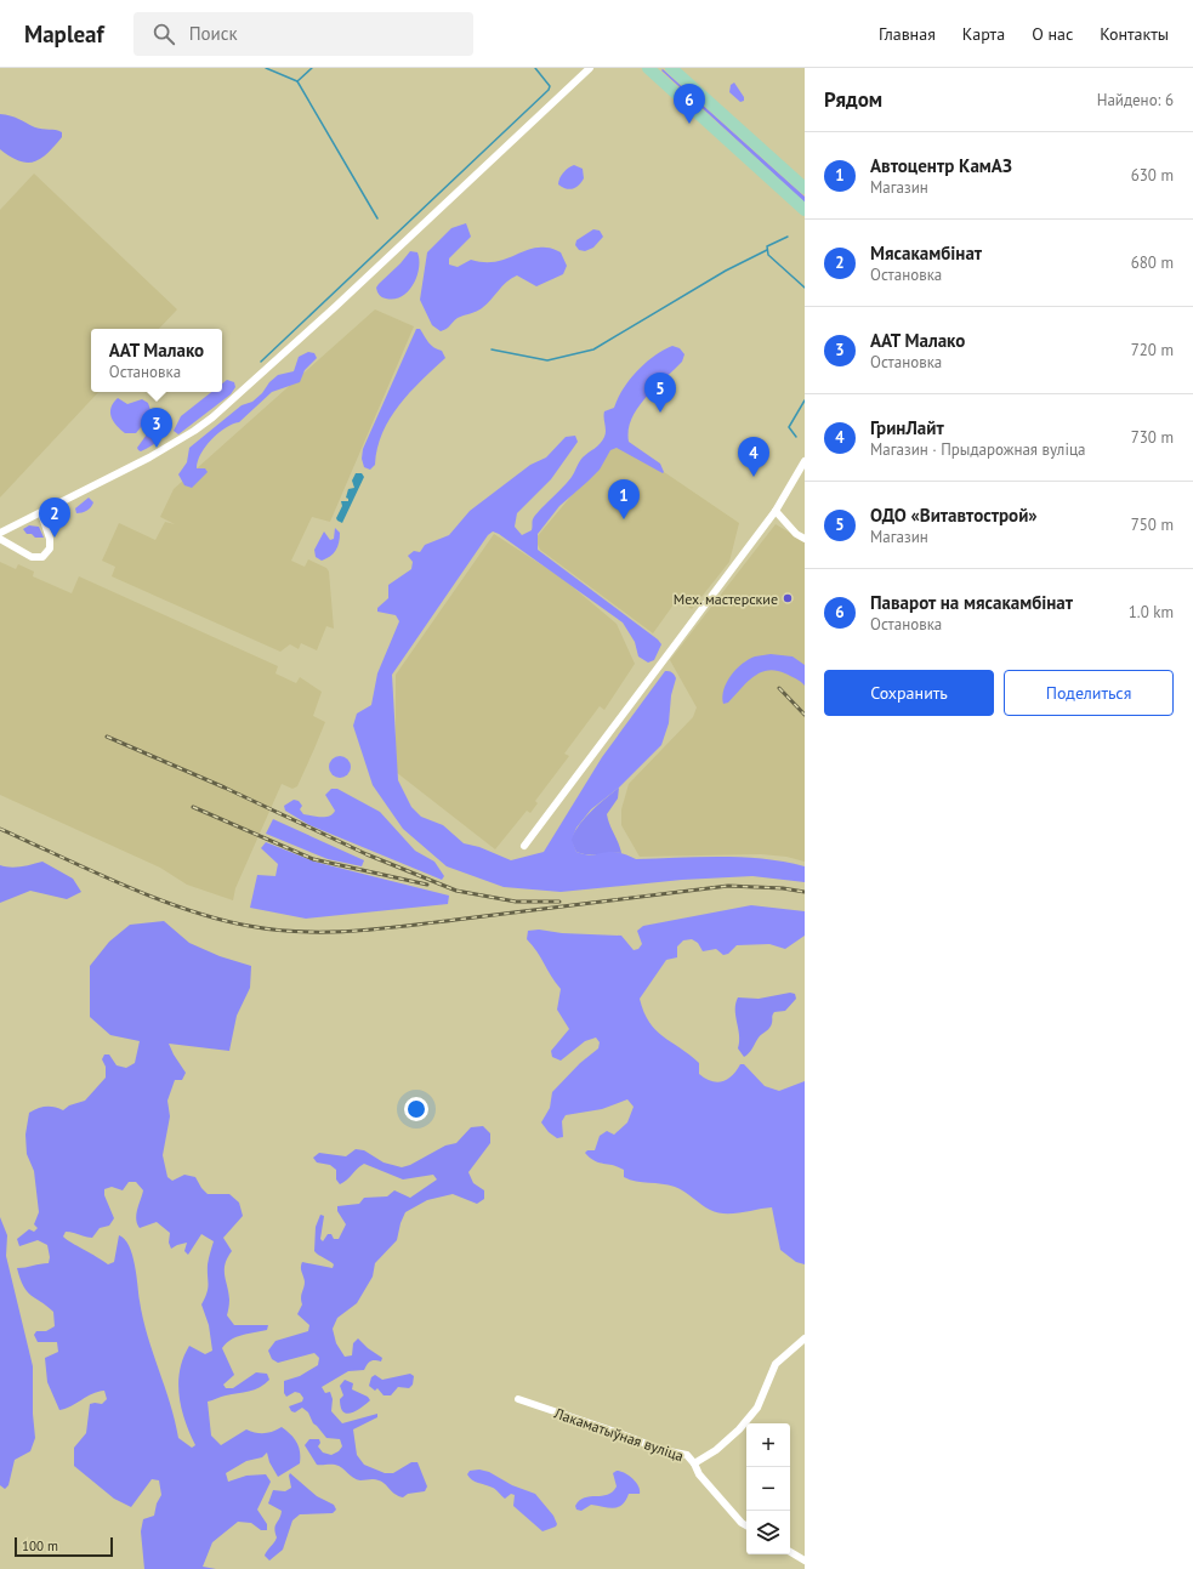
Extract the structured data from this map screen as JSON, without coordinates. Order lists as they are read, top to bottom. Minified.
{"streets":{"street":["Лакаматыўная вуліца"]},"places":["Мех. мастерские"],"scale_bar":"100 m","page":{"header":"Mapleaf","search":"Поиск","nav":["Главная","Карта","О нас","Контакты"],"heading":["Рядом","Найдено: 6"],"pins":["6","5","3","4","1","2"],"list":[{"mark":"1","name":"Автоцентр КамАЗ","note":"Магазин","value":"630 m"},{"mark":"2","name":"Мясакамбінат","note":"Остановка","value":"680 m"},{"mark":"3","name":"ААТ Малако","note":"Остановка","value":"720 m"},{"mark":"4","name":"ГринЛайт","note":"Магазин · Прыдарожная вуліца","value":"730 m"},{"mark":"5","name":"ОДО «Витавтострой»","note":"Магазин","value":"750 m"},{"mark":"6","name":"Паварот на мясакамбінат","note":"Остановка","value":"1.0 km"}],"popup":["ААТ Малако","Остановка"],"buttons":["Сохранить","Поделиться"],"map_buttons":["+","−"],"scale":"100 m"}}
